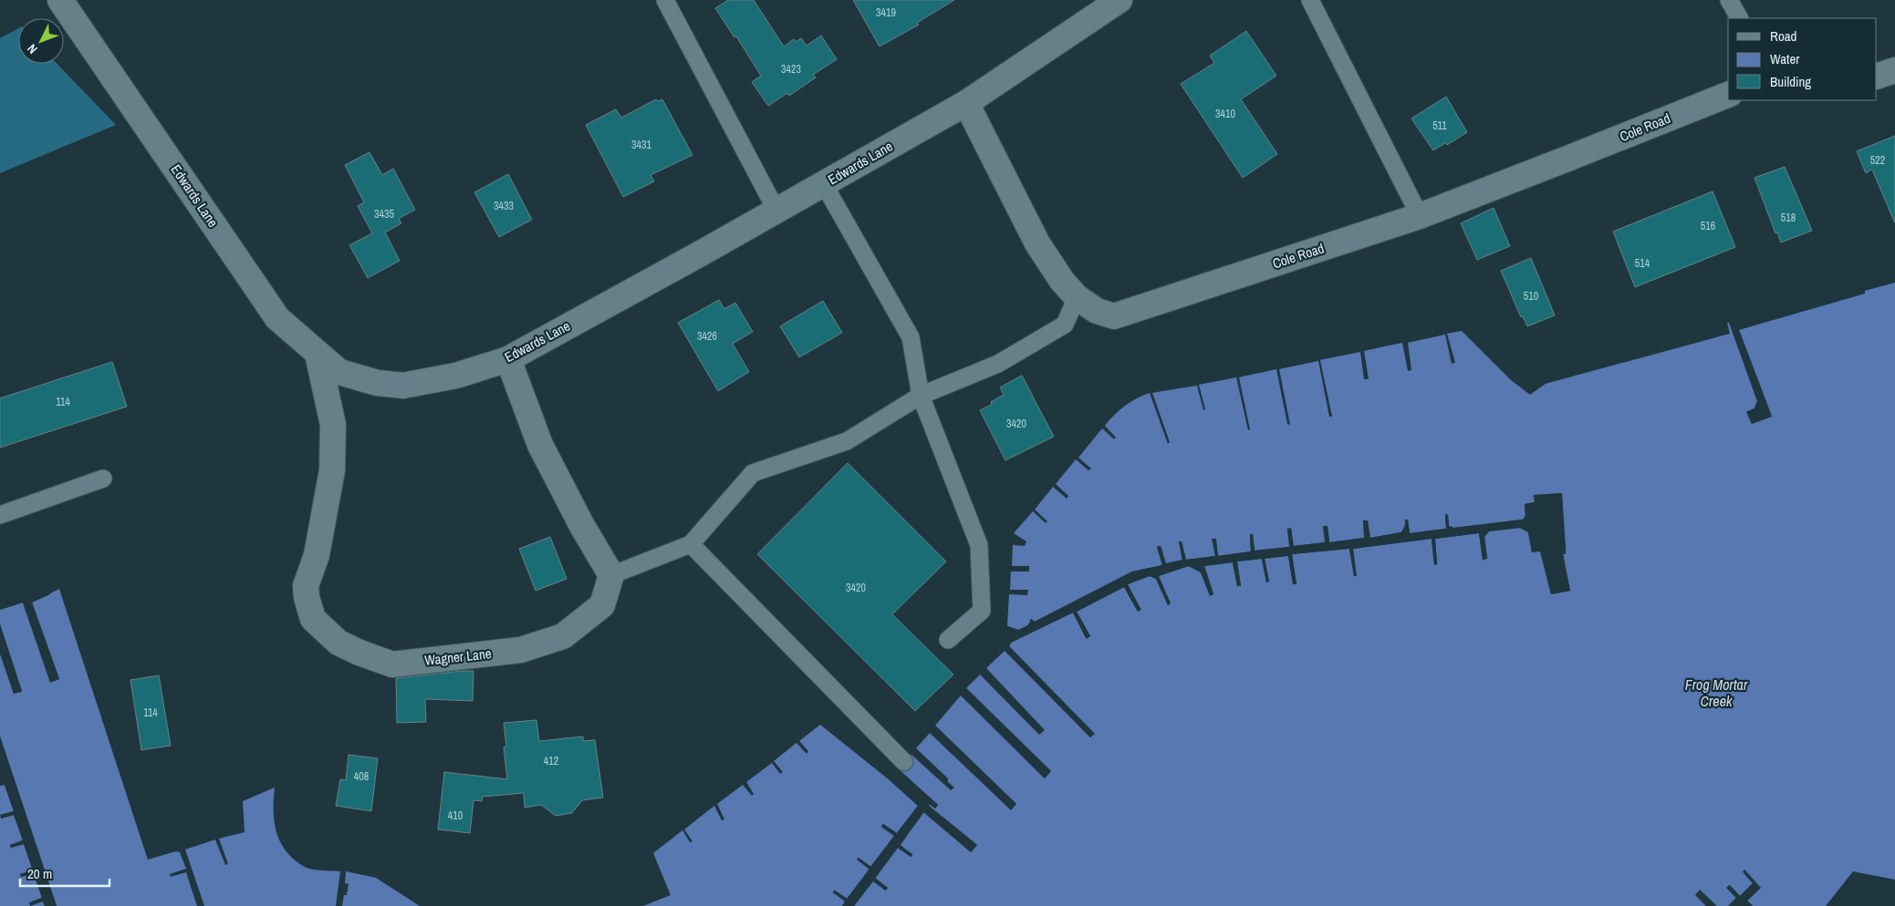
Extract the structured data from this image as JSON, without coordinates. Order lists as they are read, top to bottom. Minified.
{"streets":{"street":["Cole Road","Edwards Lane","Wagner Lane"]},"crossings":[["Cole Road","Edwards Lane"],["Edwards Lane","Wagner Lane"]],"water":["Frog Mortar Creek"],"house_numbers":["3419","3423","3410","511","3431","522","3433","3435","518","516","514","510","3426","114","3420","3420","114","412","408","410"],"legend":["Road","Water","Building"],"scale_bar":"20 m","north":"bottom left"}
